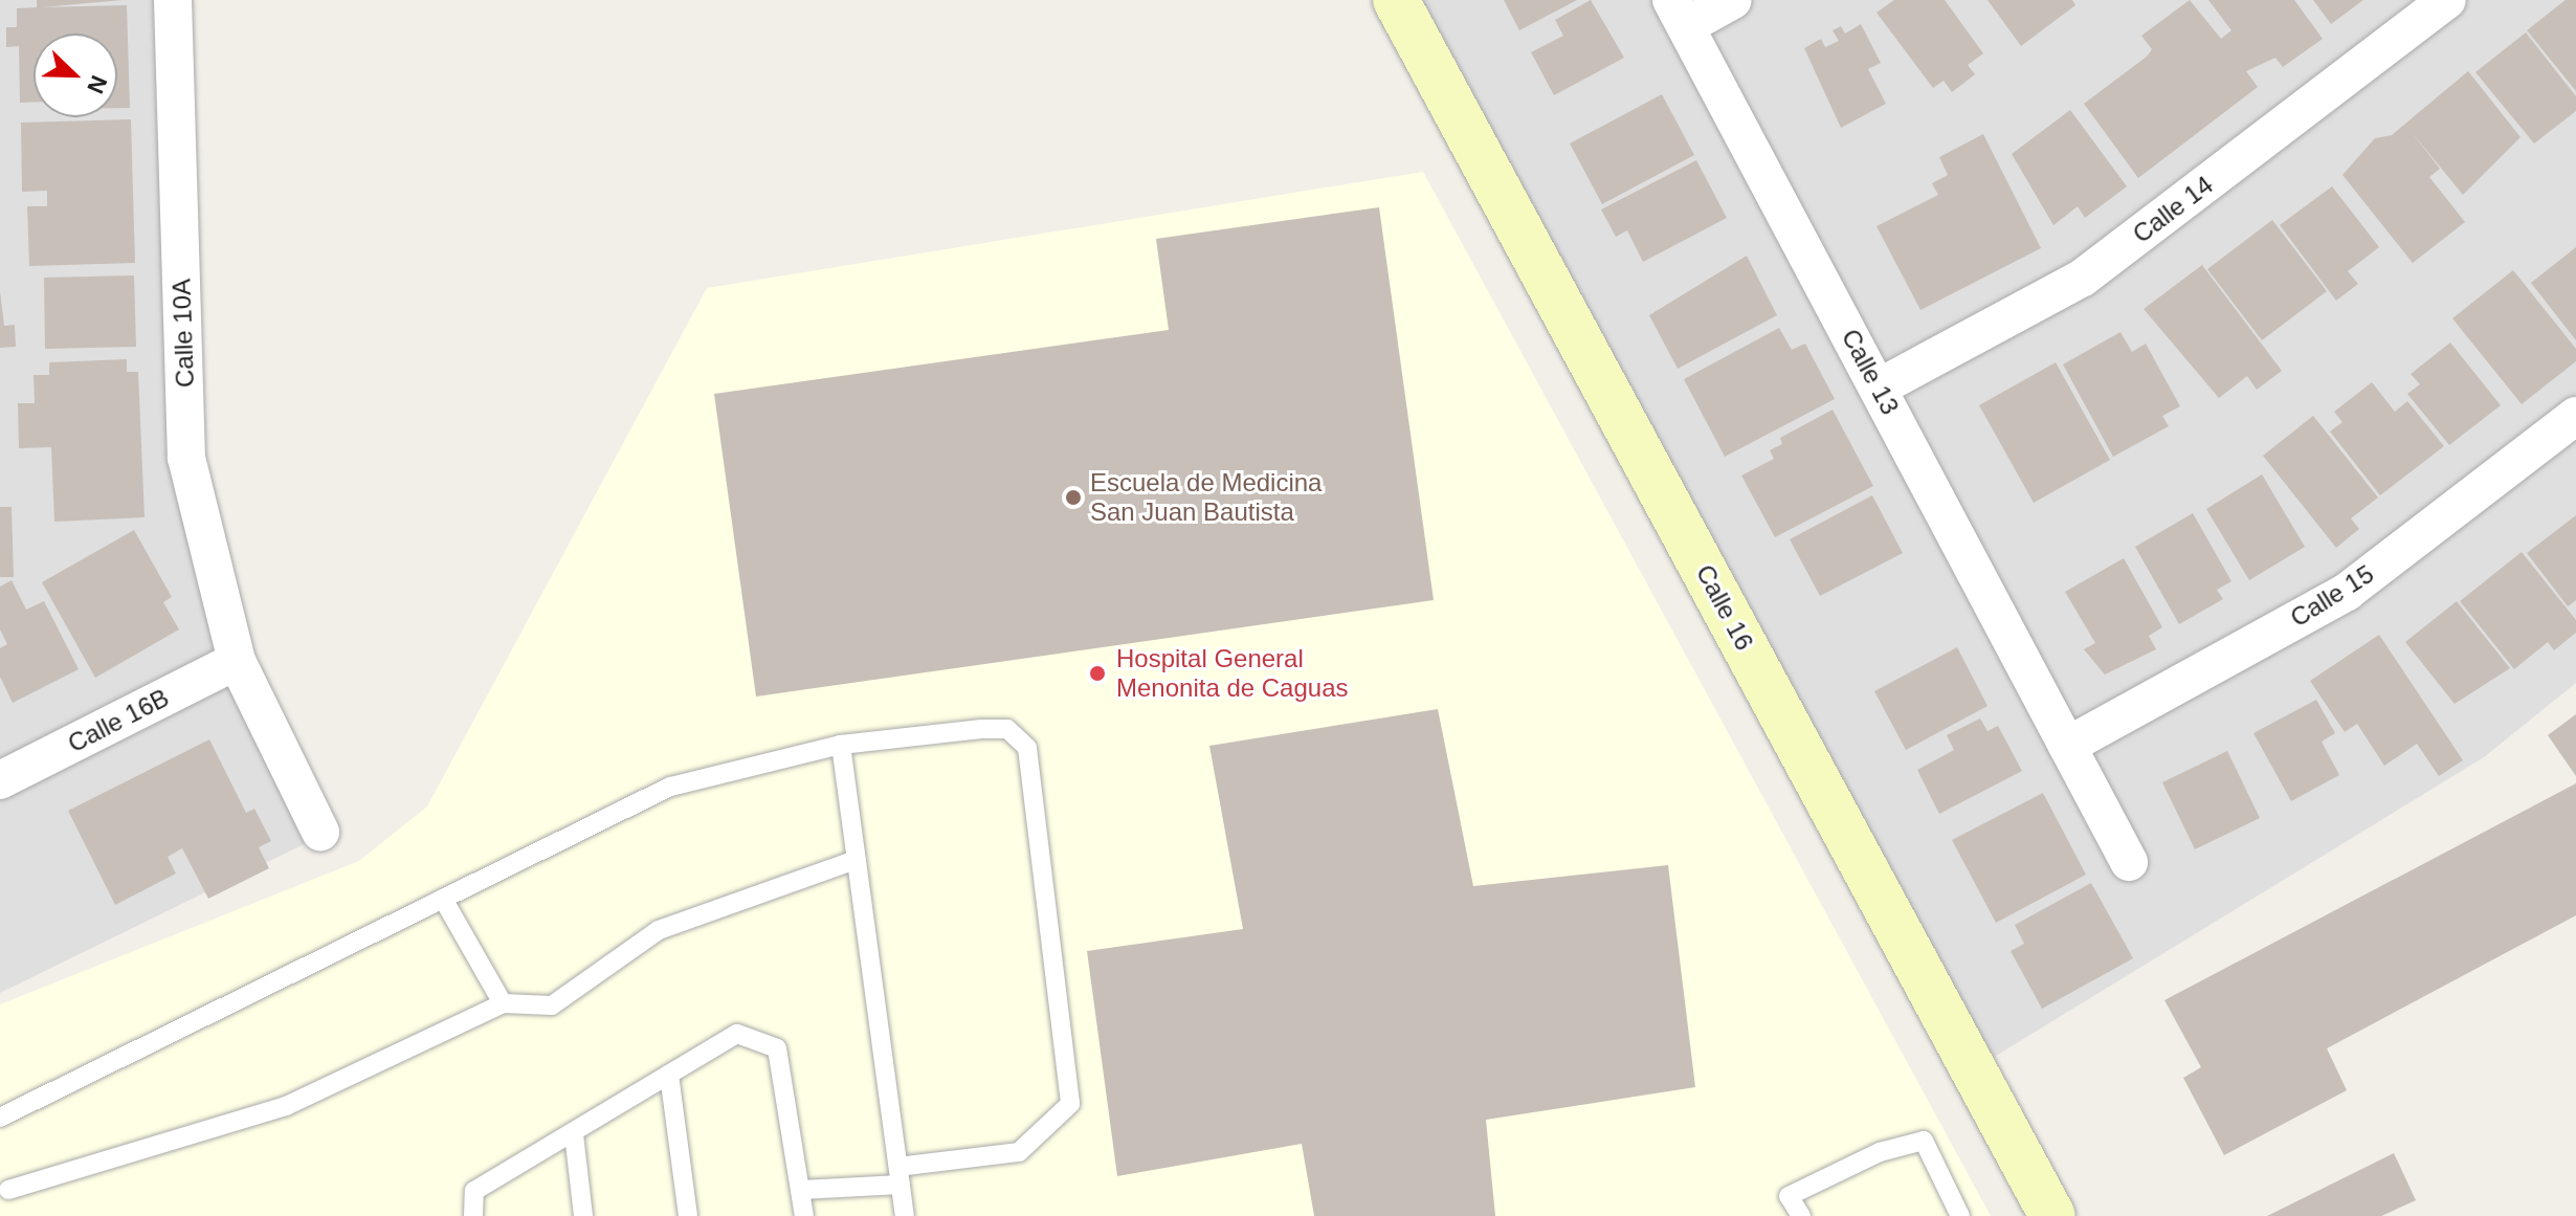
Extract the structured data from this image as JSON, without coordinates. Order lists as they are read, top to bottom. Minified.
{"streets":{"street":["Calle 14","Calle 10A","Calle 13","Calle 15","Calle 16","Calle 16B"]},"crossings":[["Calle 14","Calle 13"],["Calle 10A","Calle 16B"],["Calle 13","Calle 15"]],"places":["Escuela de Medicina San Juan Bautista","Hospital General Menonita de Caguas"],"north":"bottom right"}
